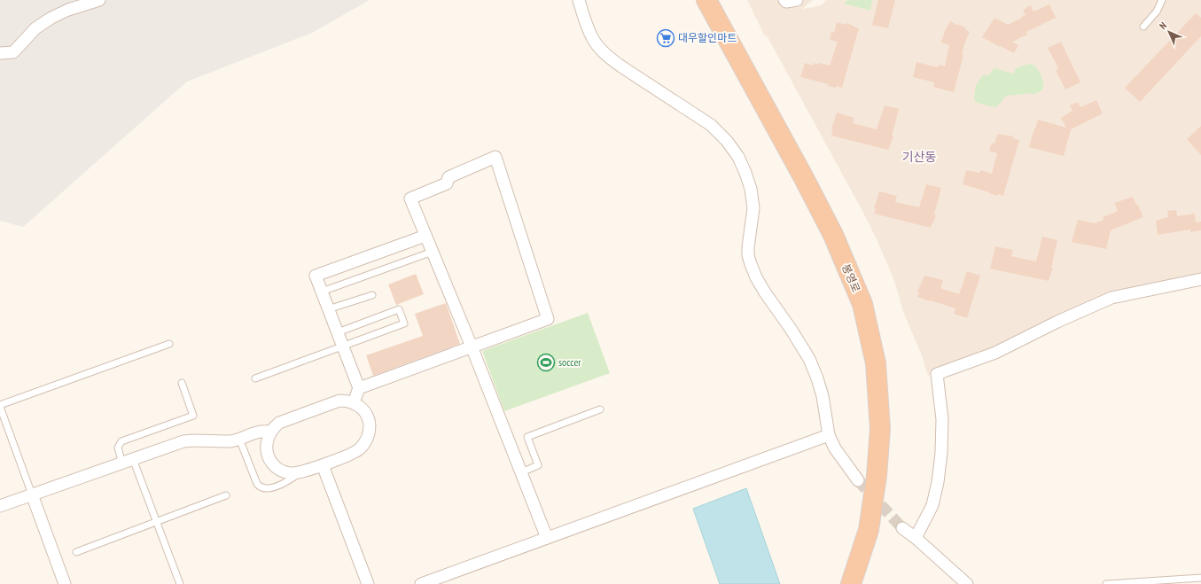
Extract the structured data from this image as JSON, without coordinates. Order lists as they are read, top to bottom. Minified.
{"streets":{"highway":["봉영로"]},"districts":["기산동"],"places":{"supermarket":["대우할인마트"],"sports":["soccer"]},"north":"top left"}
